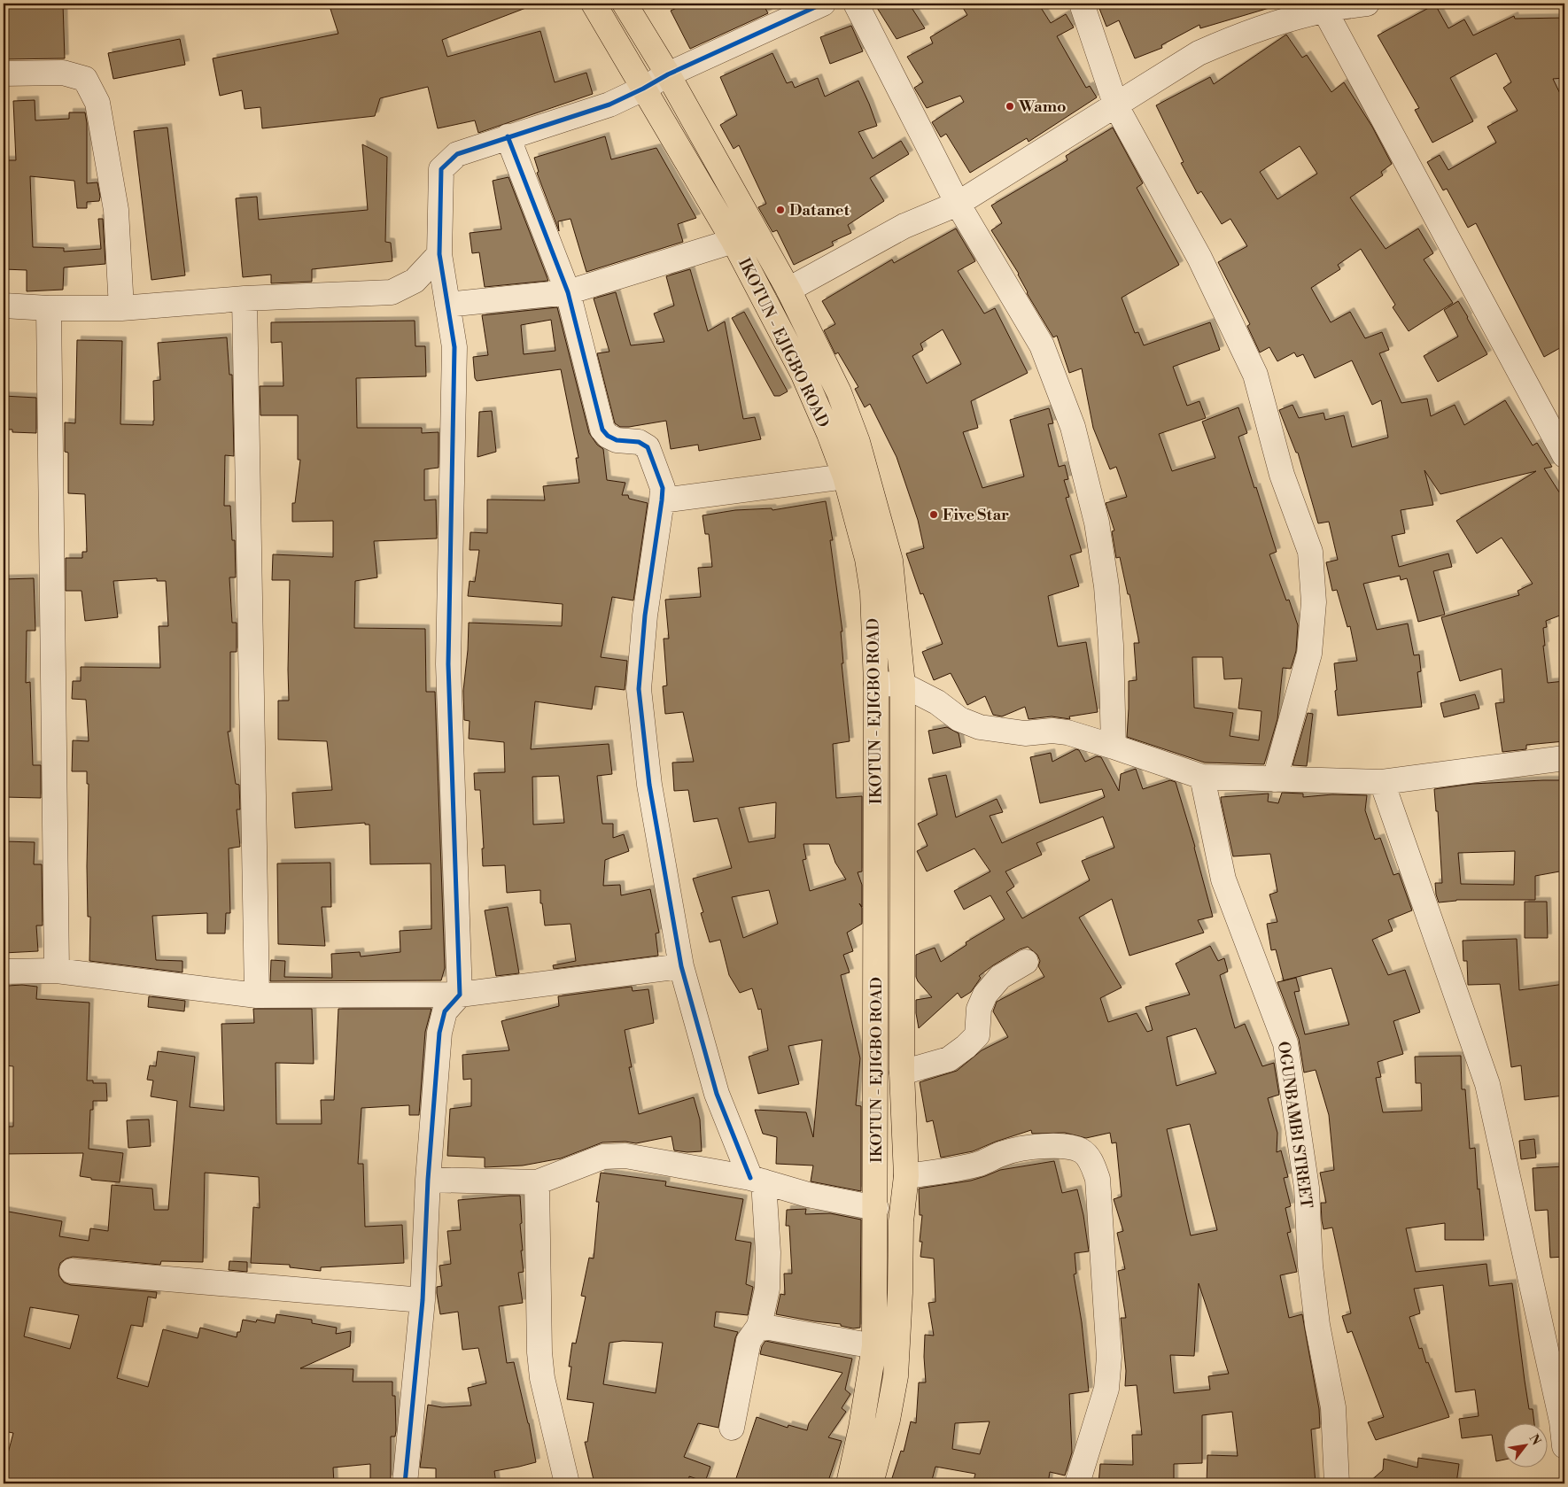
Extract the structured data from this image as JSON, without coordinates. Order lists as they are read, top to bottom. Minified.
{"streets":{"main road":["IKOTUN - EJIGBO ROAD"],"street":["OGUNBAMBI STREET"]},"places":["Wamo","Datanet","Five Star"],"north":"top right"}
